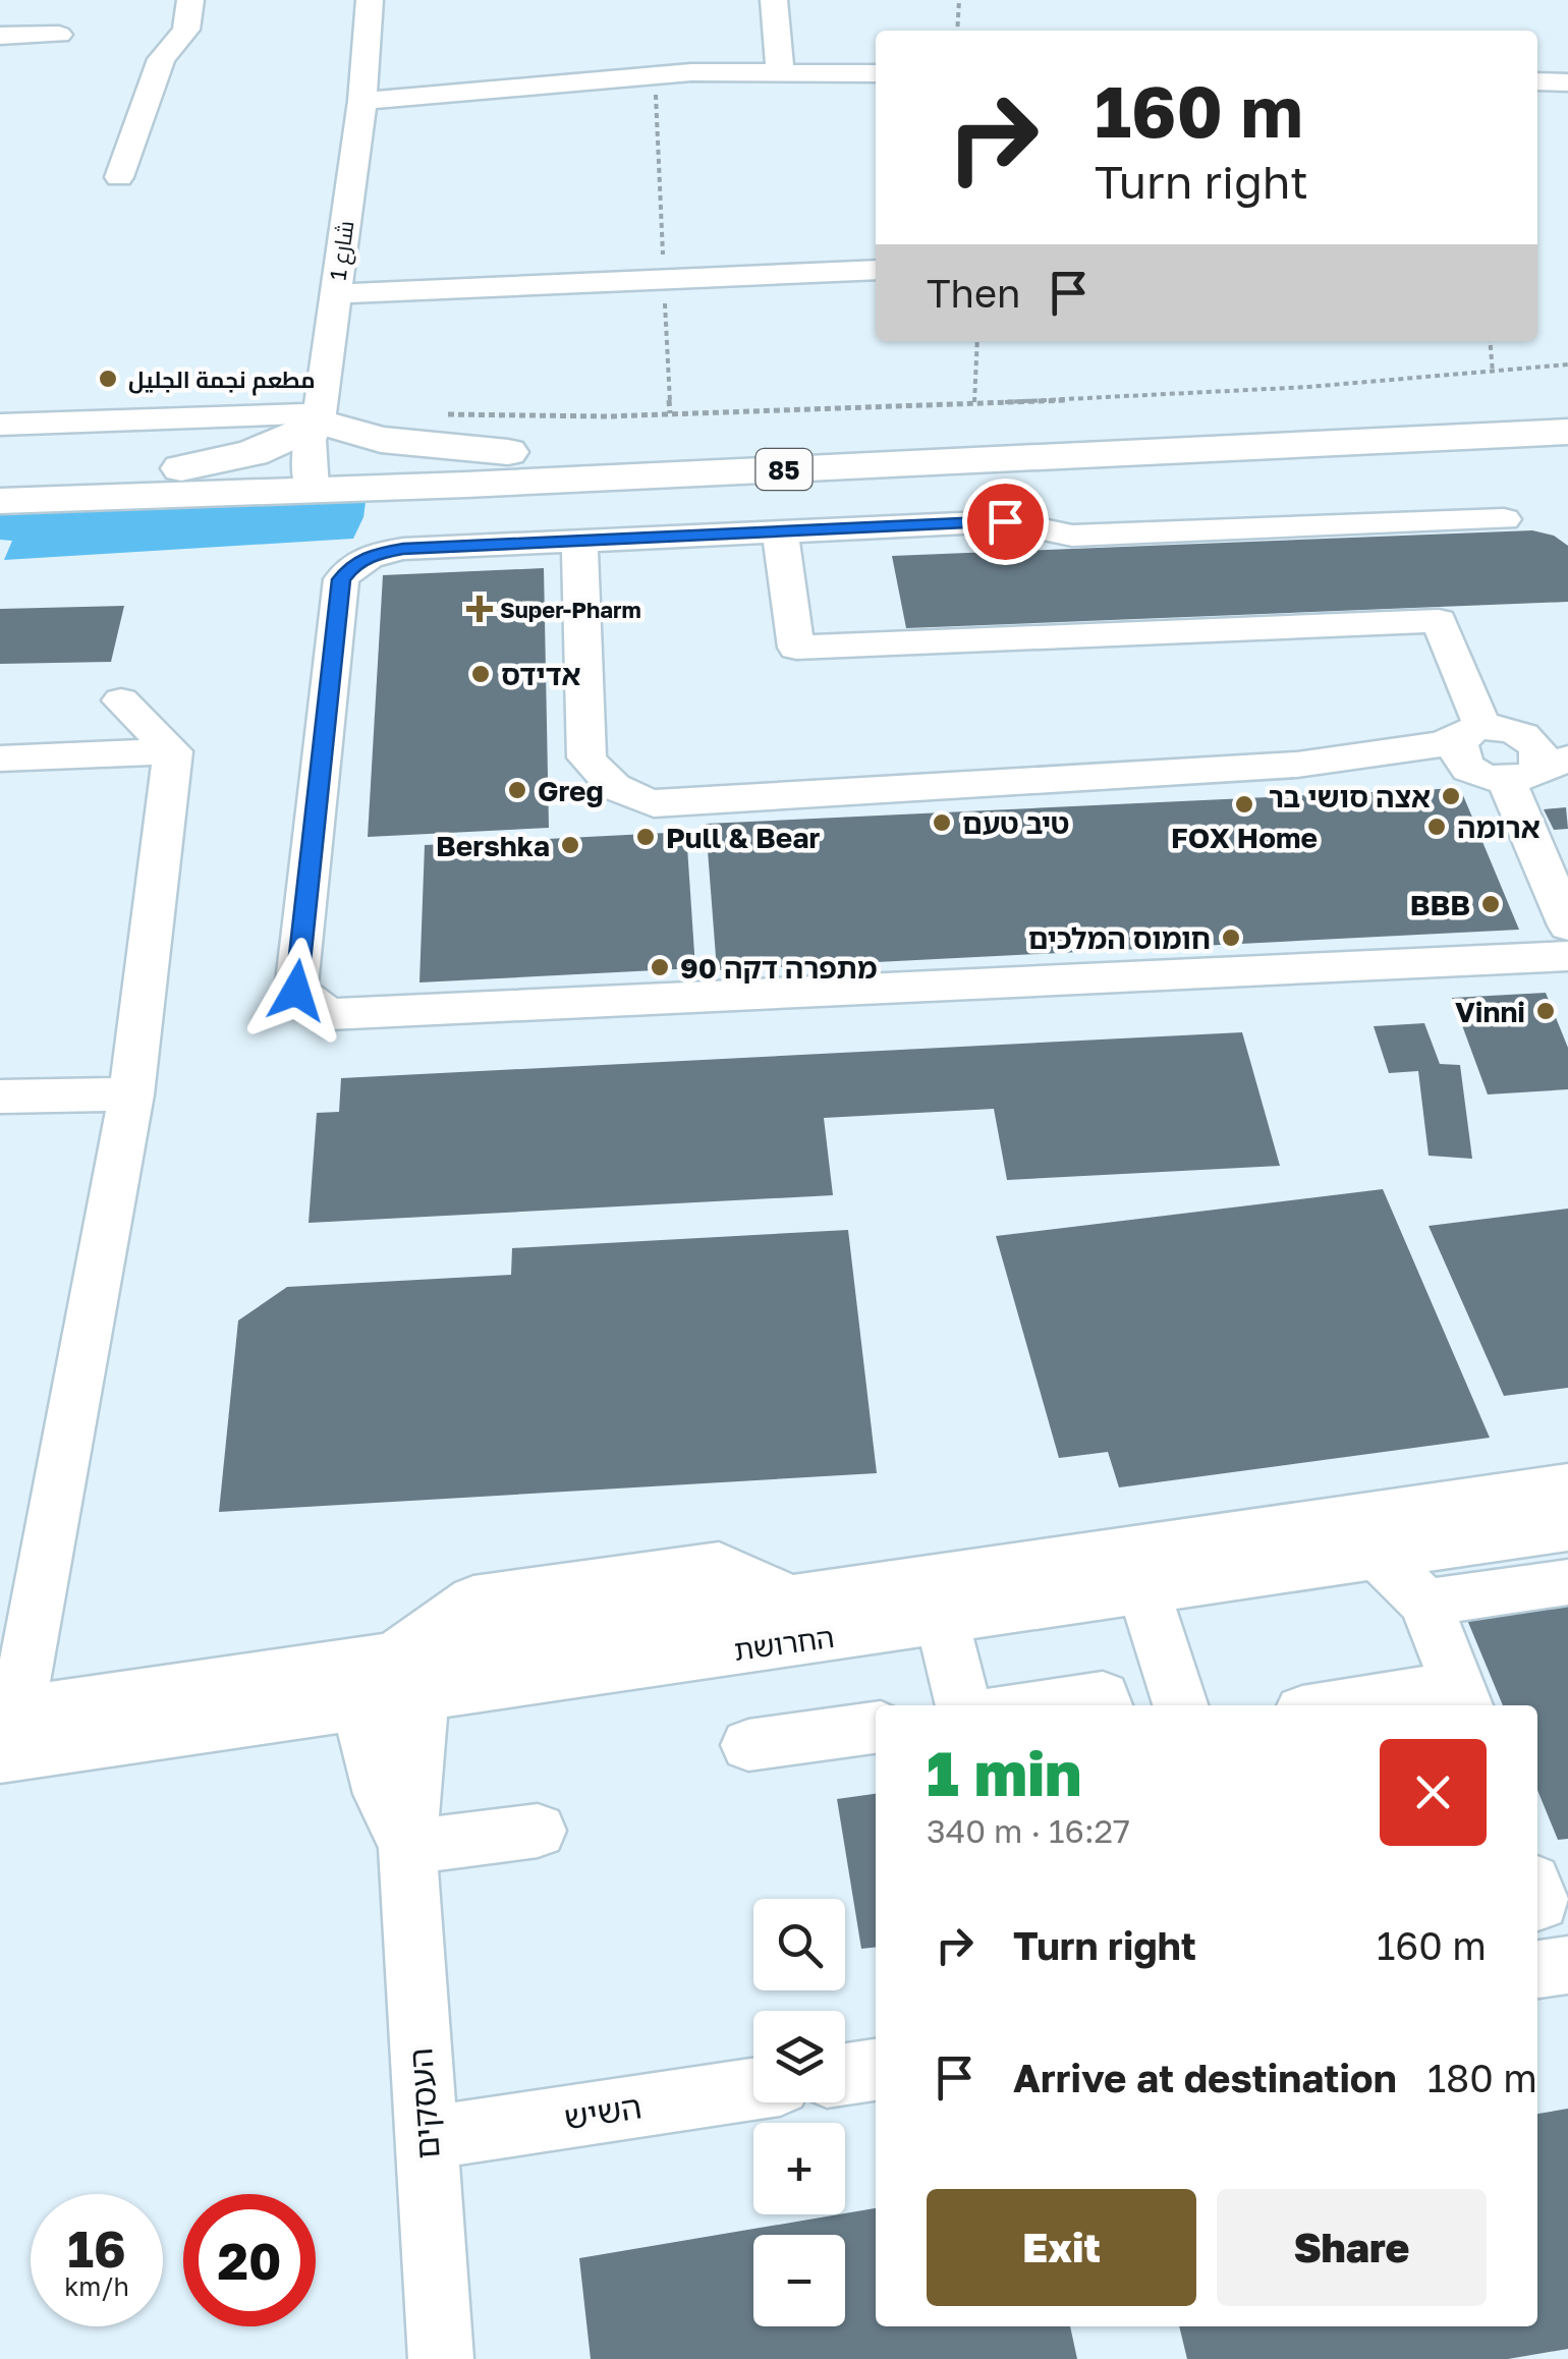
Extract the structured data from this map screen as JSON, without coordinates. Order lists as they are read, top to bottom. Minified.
{"streets":{"highway":["85"],"street":["شارع 1","החרושת","העסקים","השיש"]},"crossings":[["شارع 1","85"],["העסקים","השיש"]],"places":{"other":["مطعم نجمة الجليل","אדידס","Greg","אצה סושי בר","FOX Home","טיב טעם","ארומה","Pull & Bear","Bershka","BBB","חומוס המלכים","מתפרה דקה 90","Vinni"],"health":["Super-Pharm"]},"page":{"turn":["160 m","Turn right"],"then":"Then","heading":["1 min","340 m · 16:27"],"list":[{"name":"Turn right","value":"160 m"},{"name":"Arrive at destination","value":"180 m"}],"map_buttons":["+","−"],"buttons":["Exit","Share"],"speed":"16 km/h","limit":"20"}}
